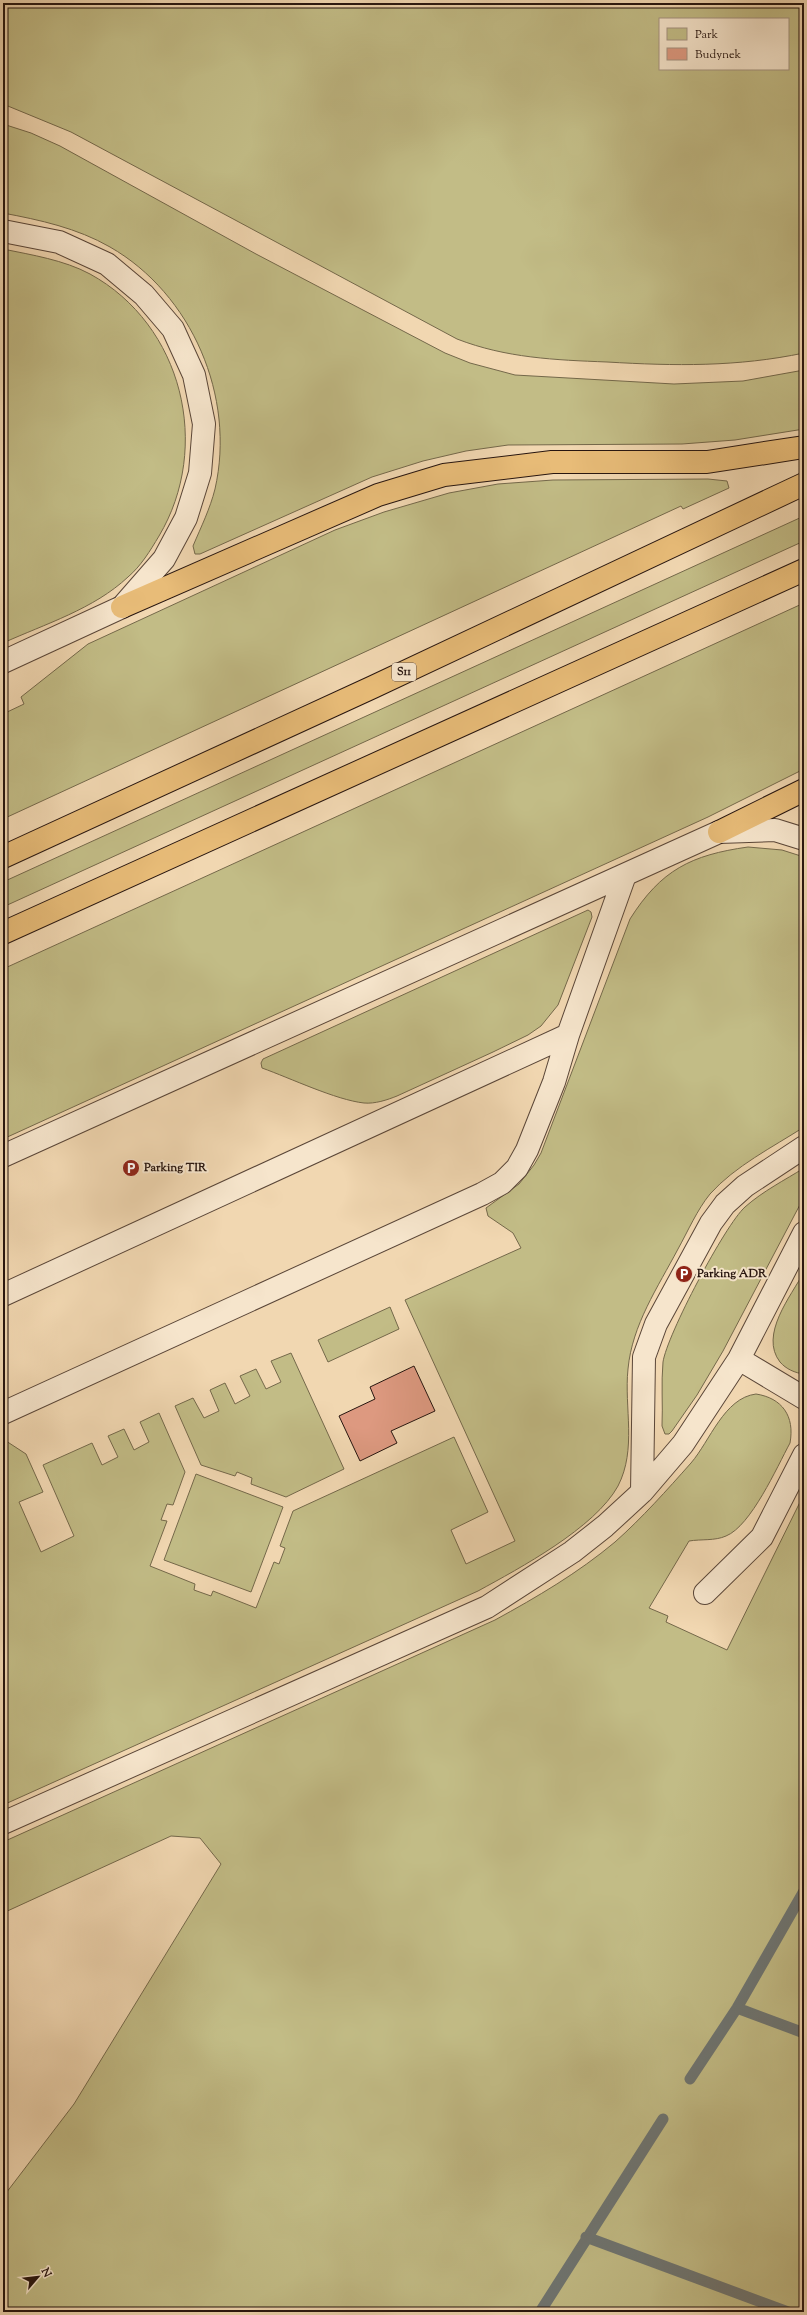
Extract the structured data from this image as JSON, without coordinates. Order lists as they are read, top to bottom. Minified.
{"streets":{"highway":["S11"]},"places":{"parking":["Parking TIR","Parking ADR"]},"legend":["Park","Budynek"],"north":"top right"}
